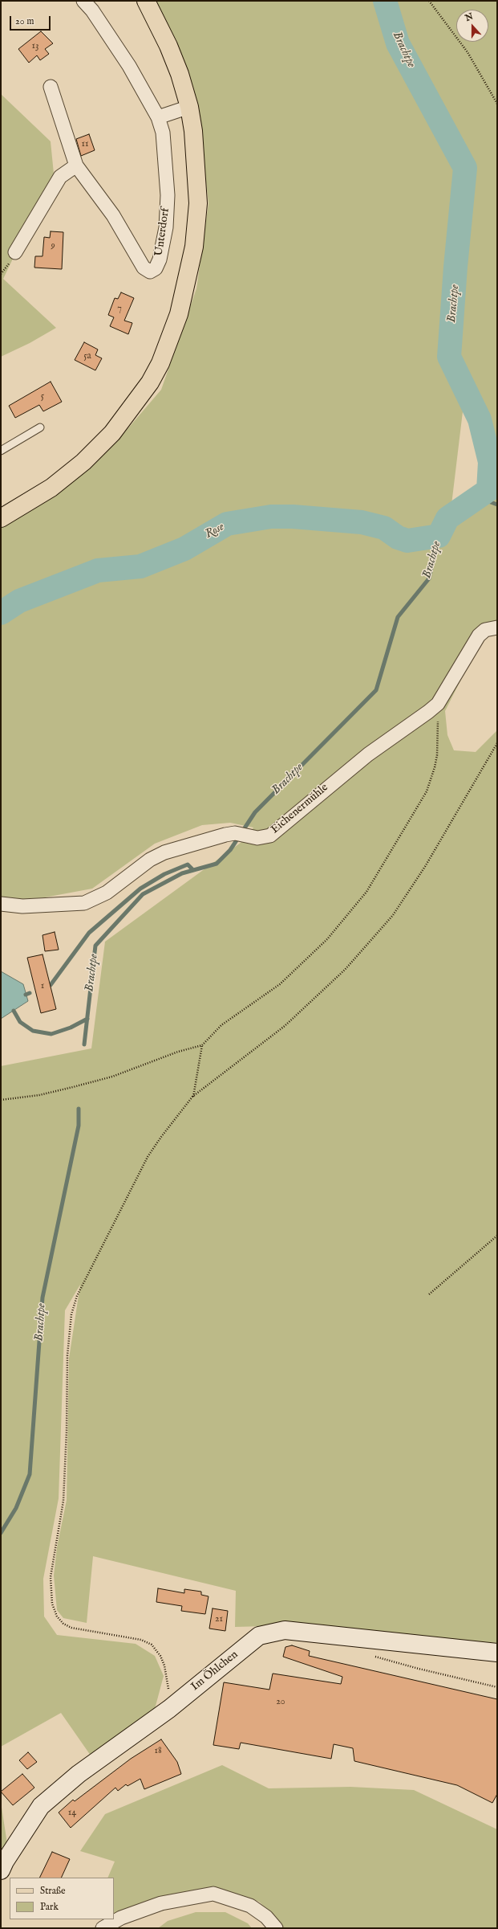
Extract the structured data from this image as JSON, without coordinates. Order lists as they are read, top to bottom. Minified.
{"streets":{"street":["Unterdorf","Eichenermühle","Im Öhlchen"]},"water":["Brachtpe","Rose"],"house_numbers":["13","11","9","7","5a","5","1","21","20","18","14"],"legend":["Straße","Park"],"scale_bar":"20 m","north":"top"}
